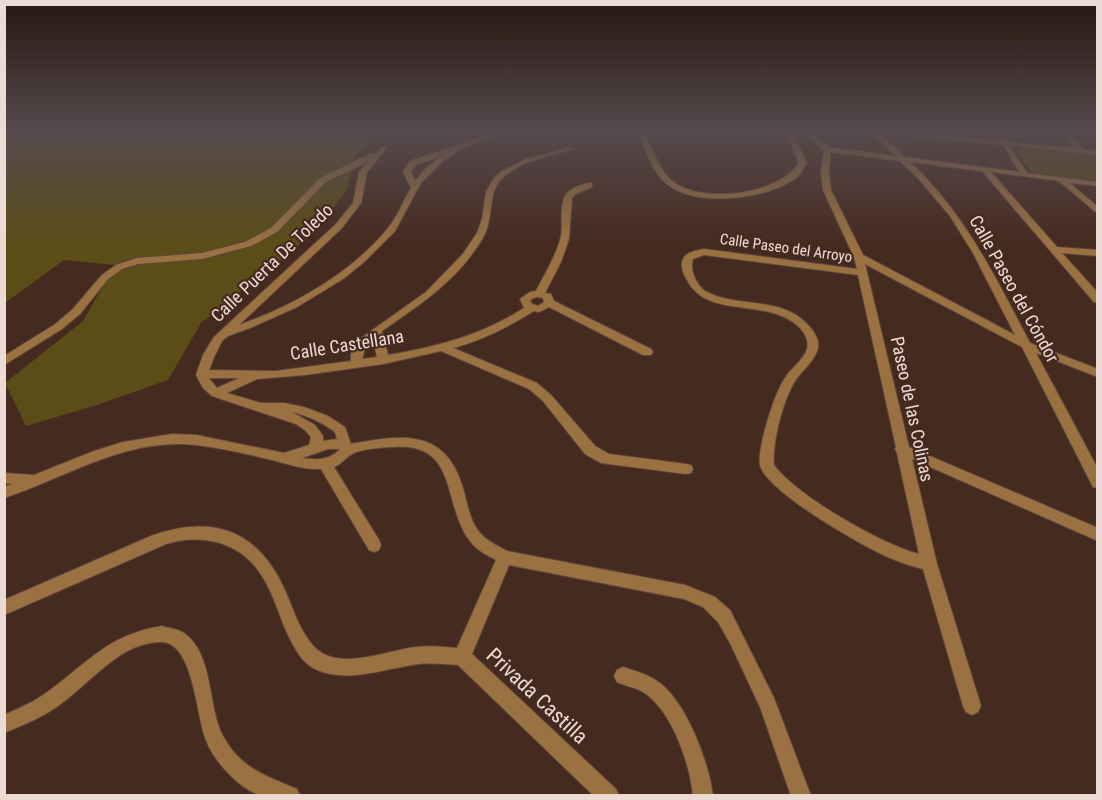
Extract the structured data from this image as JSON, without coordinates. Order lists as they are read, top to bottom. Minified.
{"streets":{"street":["Calle Paseo del Arroyo","Calle Puerta De Toledo","Calle Paseo del Cóndor","Calle Castellana","Paseo de las Colinas","Privada Castilla"]},"crossings":[["Calle Paseo del Arroyo","Calle Paseo del Cóndor"],["Calle Paseo del Arroyo","Paseo de las Colinas"],["Calle Puerta De Toledo","Calle Castellana"]]}
